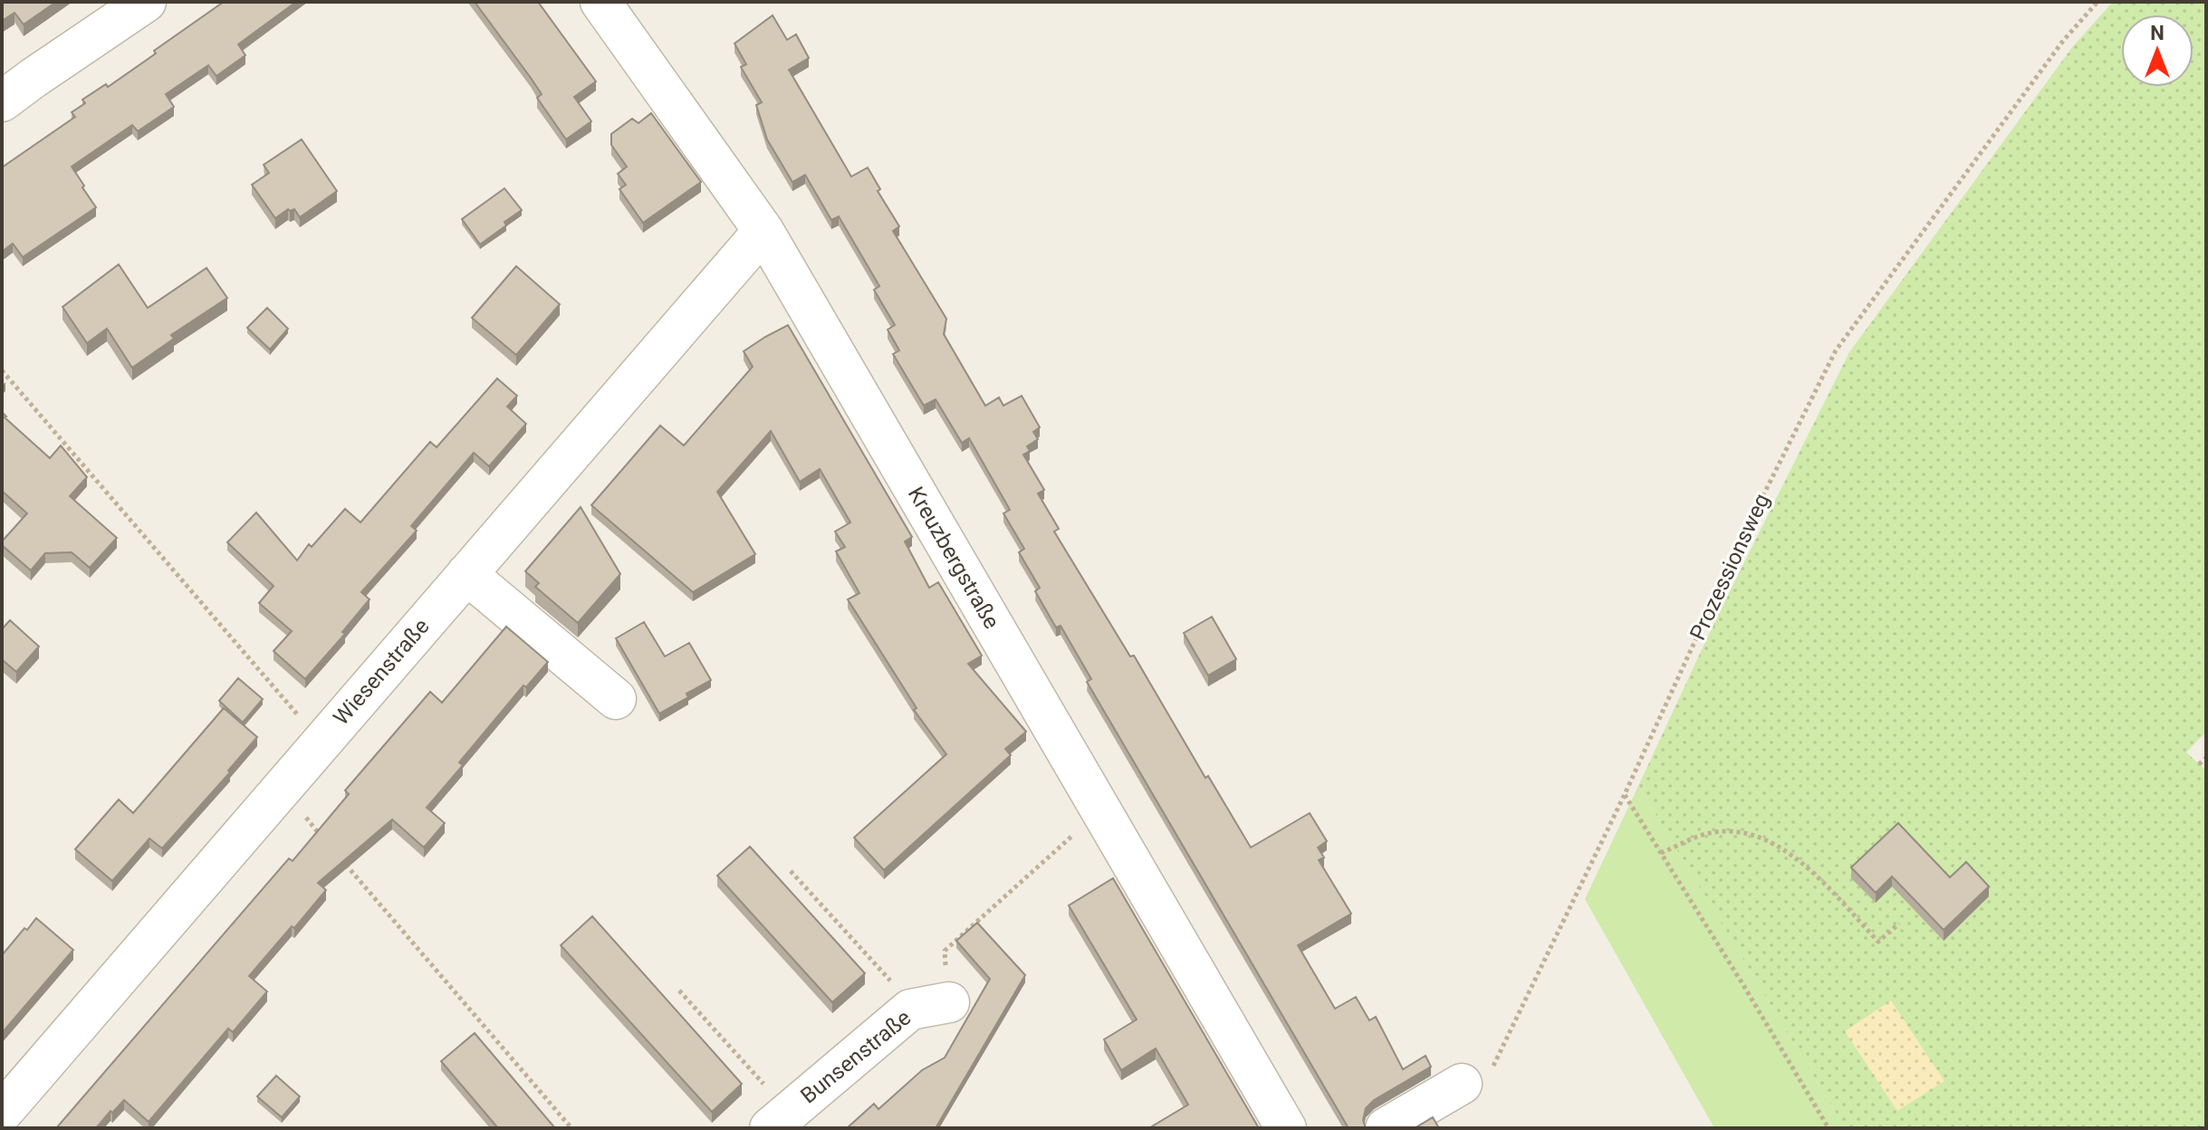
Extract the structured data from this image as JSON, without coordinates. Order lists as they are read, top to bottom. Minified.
{"streets":{"street":["Kreuzbergstraße","Wiesenstraße","Bunsenstraße"],"path":["Prozessionsweg"]},"crossings":[["Kreuzbergstraße","Wiesenstraße"]],"north":"top"}
